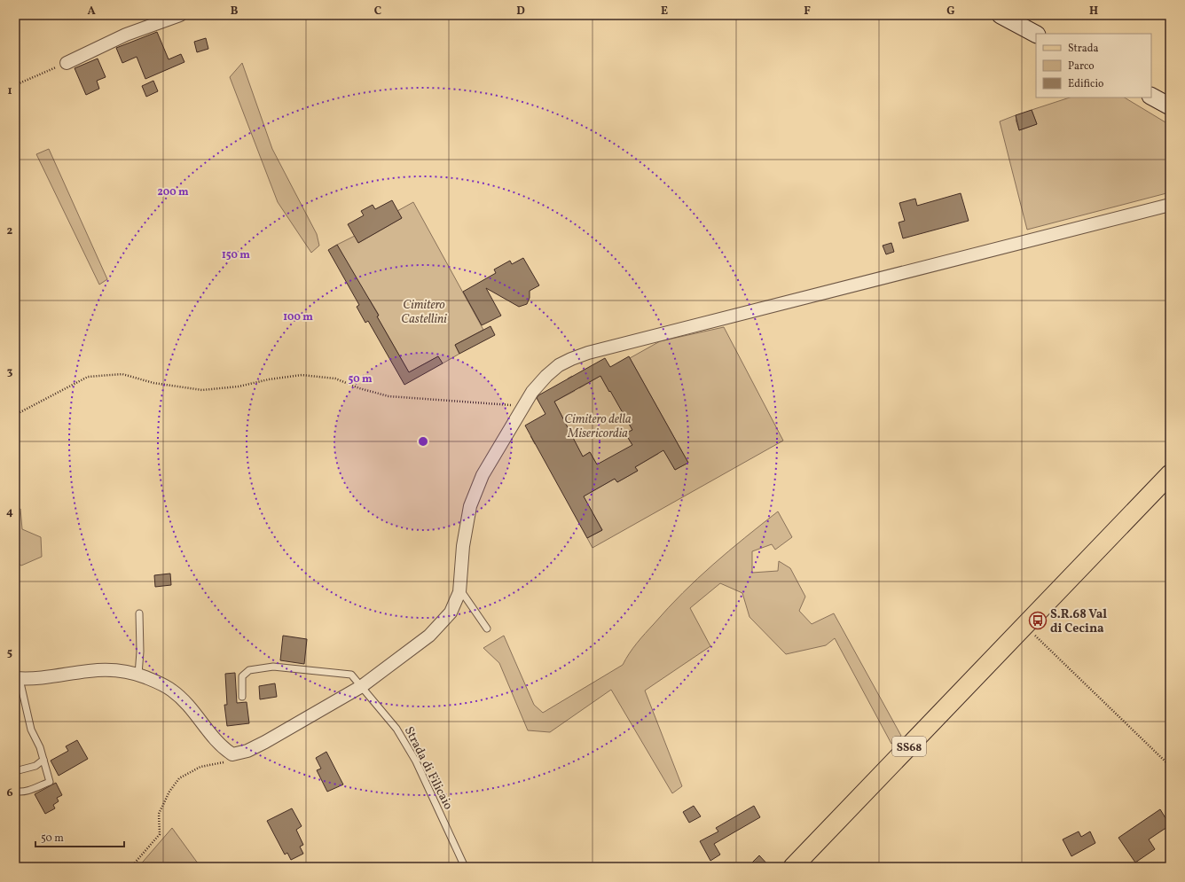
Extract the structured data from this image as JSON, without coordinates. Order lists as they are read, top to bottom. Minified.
{"streets":{"main road":["SS68"],"lane":["Strada di Filicaio"]},"parks":["Cimitero Castellini","Cimitero della Misericordia"],"places":{"bus stop":["S.R.68 Val di Cecina"]},"legend":["Strada","Parco","Edificio"],"scale_bar":"50 m","grid":{"columns":["A","B","C","D","E","F","G","H"],"rows":["1","2","3","4","5","6"]},"rings":["200 m","150 m","100 m","50 m"]}
